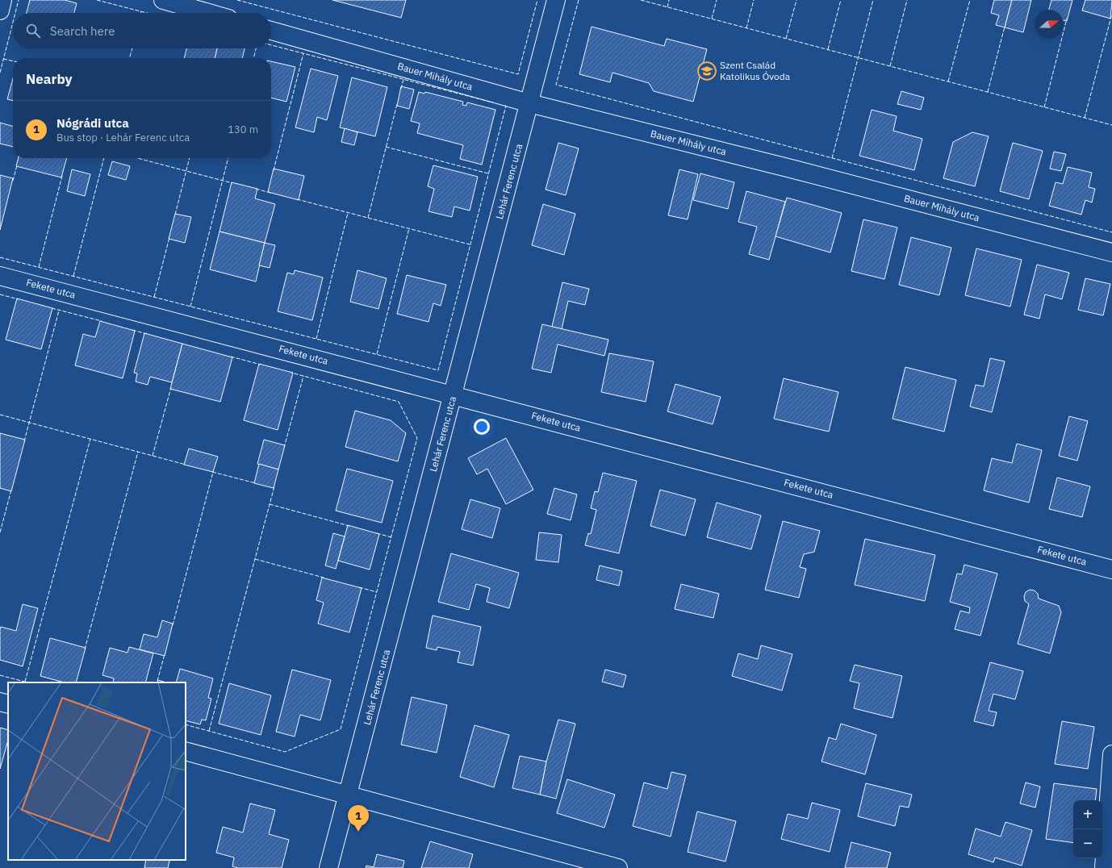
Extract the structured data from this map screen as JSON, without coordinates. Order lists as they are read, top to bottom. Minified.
{"streets":{"street":["Bauer Mihály utca","Lehár Ferenc utca","Fekete utca"]},"crossings":[["Bauer Mihály utca","Lehár Ferenc utca"],["Lehár Ferenc utca","Fekete utca"]],"places":{"school or university":["Szent Család Katolikus Óvoda"]},"north":"right","page":{"search":"Search here","heading":"Nearby","list":[{"mark":"1","name":"Nógrádi utca","note":"Bus stop · Lehár Ferenc utca","value":"130 m"}],"map_buttons":["+","−"],"pins":"1"}}
